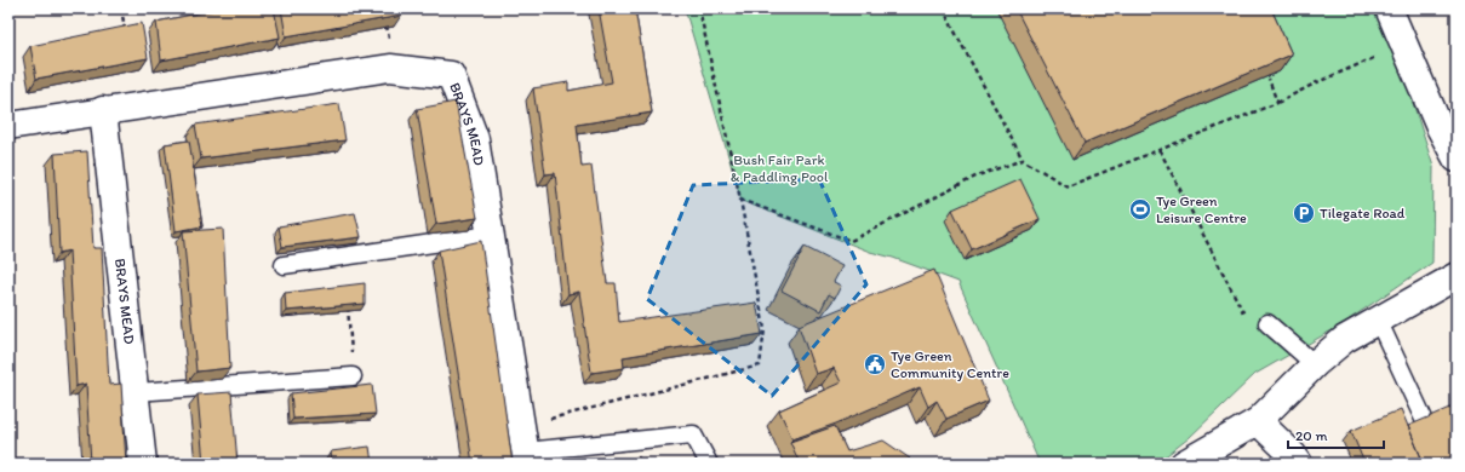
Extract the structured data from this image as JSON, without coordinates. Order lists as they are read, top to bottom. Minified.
{"streets":{"street":["BRAYS MEAD"]},"parks":["Bush Fair Park & Paddling Pool"],"places":{"sports":["Tye Green Leisure Centre"],"parking":["Tilegate Road"],"public building":["Tye Green Community Centre"]},"scale_bar":"20 m"}
